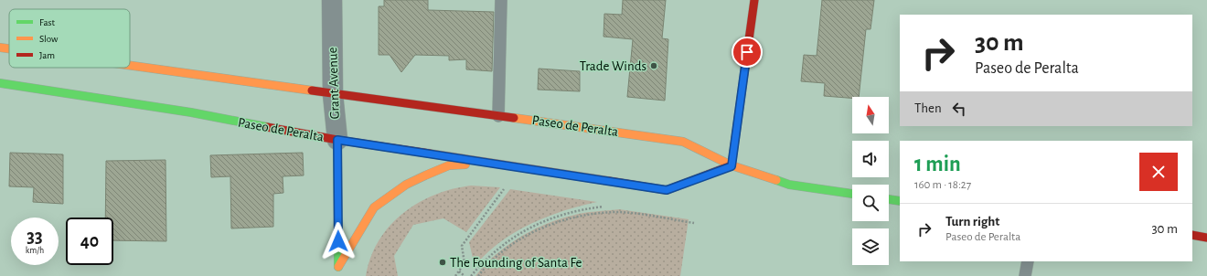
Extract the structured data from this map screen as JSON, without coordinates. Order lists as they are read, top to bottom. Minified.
{"streets":{"main road":["Grant Avenue","Paseo de Peralta"]},"crossings":[["Grant Avenue","Paseo de Peralta"]],"places":["Trade Winds","The Founding of Santa Fe"],"legend":["Fast","Slow","Jam"],"north":"top","page":{"turn":["30 m","Paseo de Peralta"],"then":"Then","heading":["1 min","160 m · 18:27"],"list":[{"name":"Turn right","note":"Paseo de Peralta","value":"30 m"}],"speed":"33 km/h","limit":"40"}}
